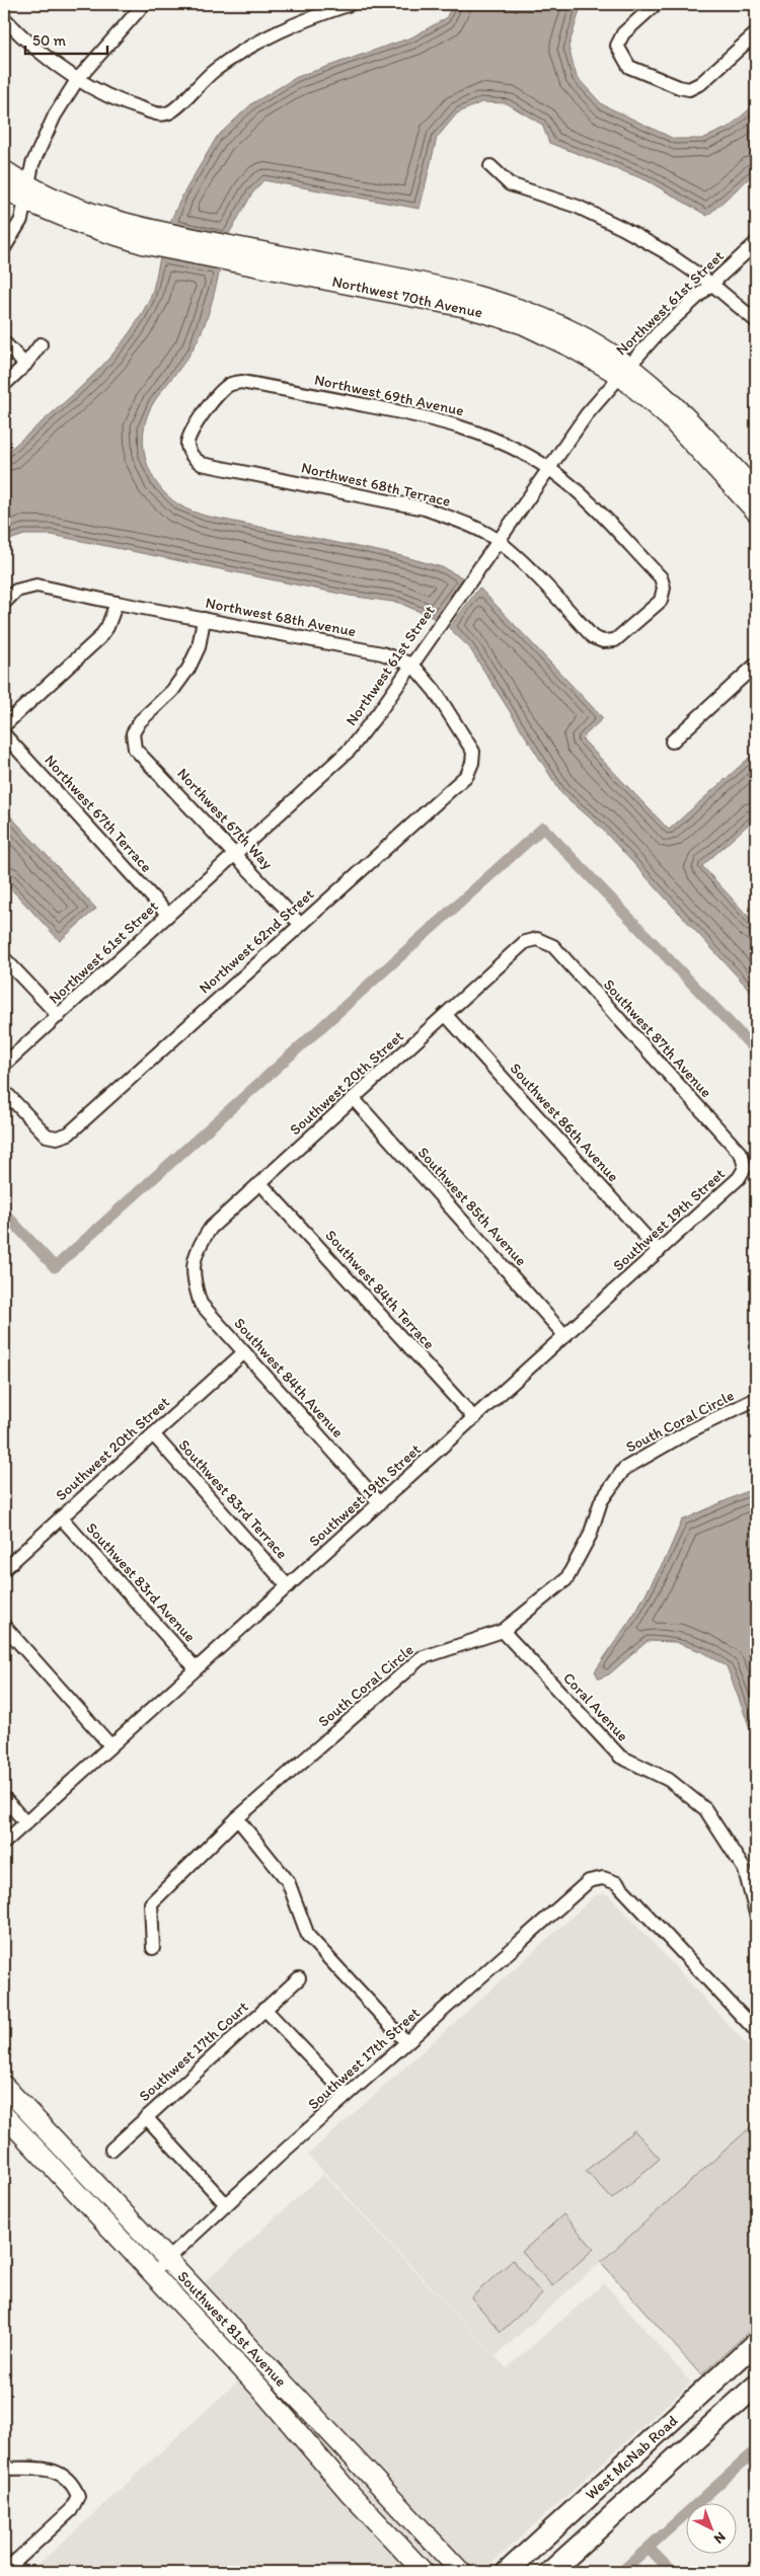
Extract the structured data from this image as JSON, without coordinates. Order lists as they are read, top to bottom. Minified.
{"streets":{"main road":["West McNab Road"],"street":["Northwest 70th Avenue","Northwest 61st Street","Northwest 69th Avenue","Northwest 68th Terrace","Northwest 68th Avenue","Northwest 67th Terrace","Northwest 67th Way","Northwest 62nd Street","Southwest 87th Avenue","Southwest 20th Street","Southwest 86th Avenue","Southwest 85th Avenue","Southwest 19th Street","Southwest 84th Terrace","Southwest 84th Avenue","South Coral Circle","Southwest 83rd Terrace","Southwest 83rd Avenue","Coral Avenue","Southwest 17th Court","Southwest 17th Street","Southwest 81st Avenue"]},"crossings":[["Northwest 70th Avenue","Northwest 61st Street"],["Northwest 61st Street","Northwest 69th Avenue"],["Northwest 61st Street","Northwest 68th Terrace"],["Northwest 61st Street","Northwest 68th Avenue"],["Northwest 61st Street","Northwest 67th Terrace"],["Northwest 61st Street","Northwest 67th Way"],["Northwest 69th Avenue","Northwest 68th Terrace"],["Northwest 68th Avenue","Northwest 67th Way"],["Northwest 68th Avenue","Northwest 62nd Street"],["Northwest 67th Way","Northwest 62nd Street"],["Southwest 87th Avenue","Southwest 20th Street"],["Southwest 87th Avenue","Southwest 19th Street"],["Southwest 20th Street","Southwest 86th Avenue"],["Southwest 20th Street","Southwest 85th Avenue"],["Southwest 20th Street","Southwest 84th Terrace"],["Southwest 20th Street","Southwest 84th Avenue"],["Southwest 20th Street","Southwest 83rd Terrace"],["Southwest 20th Street","Southwest 83rd Avenue"],["Southwest 86th Avenue","Southwest 19th Street"],["Southwest 85th Avenue","Southwest 19th Street"],["Southwest 19th Street","Southwest 84th Terrace"],["Southwest 19th Street","Southwest 84th Avenue"],["Southwest 19th Street","Southwest 83rd Terrace"],["Southwest 19th Street","Southwest 83rd Avenue"],["South Coral Circle","Coral Avenue"],["Southwest 17th Street","Southwest 81st Avenue"]],"scale_bar":"50 m","north":"bottom right"}
